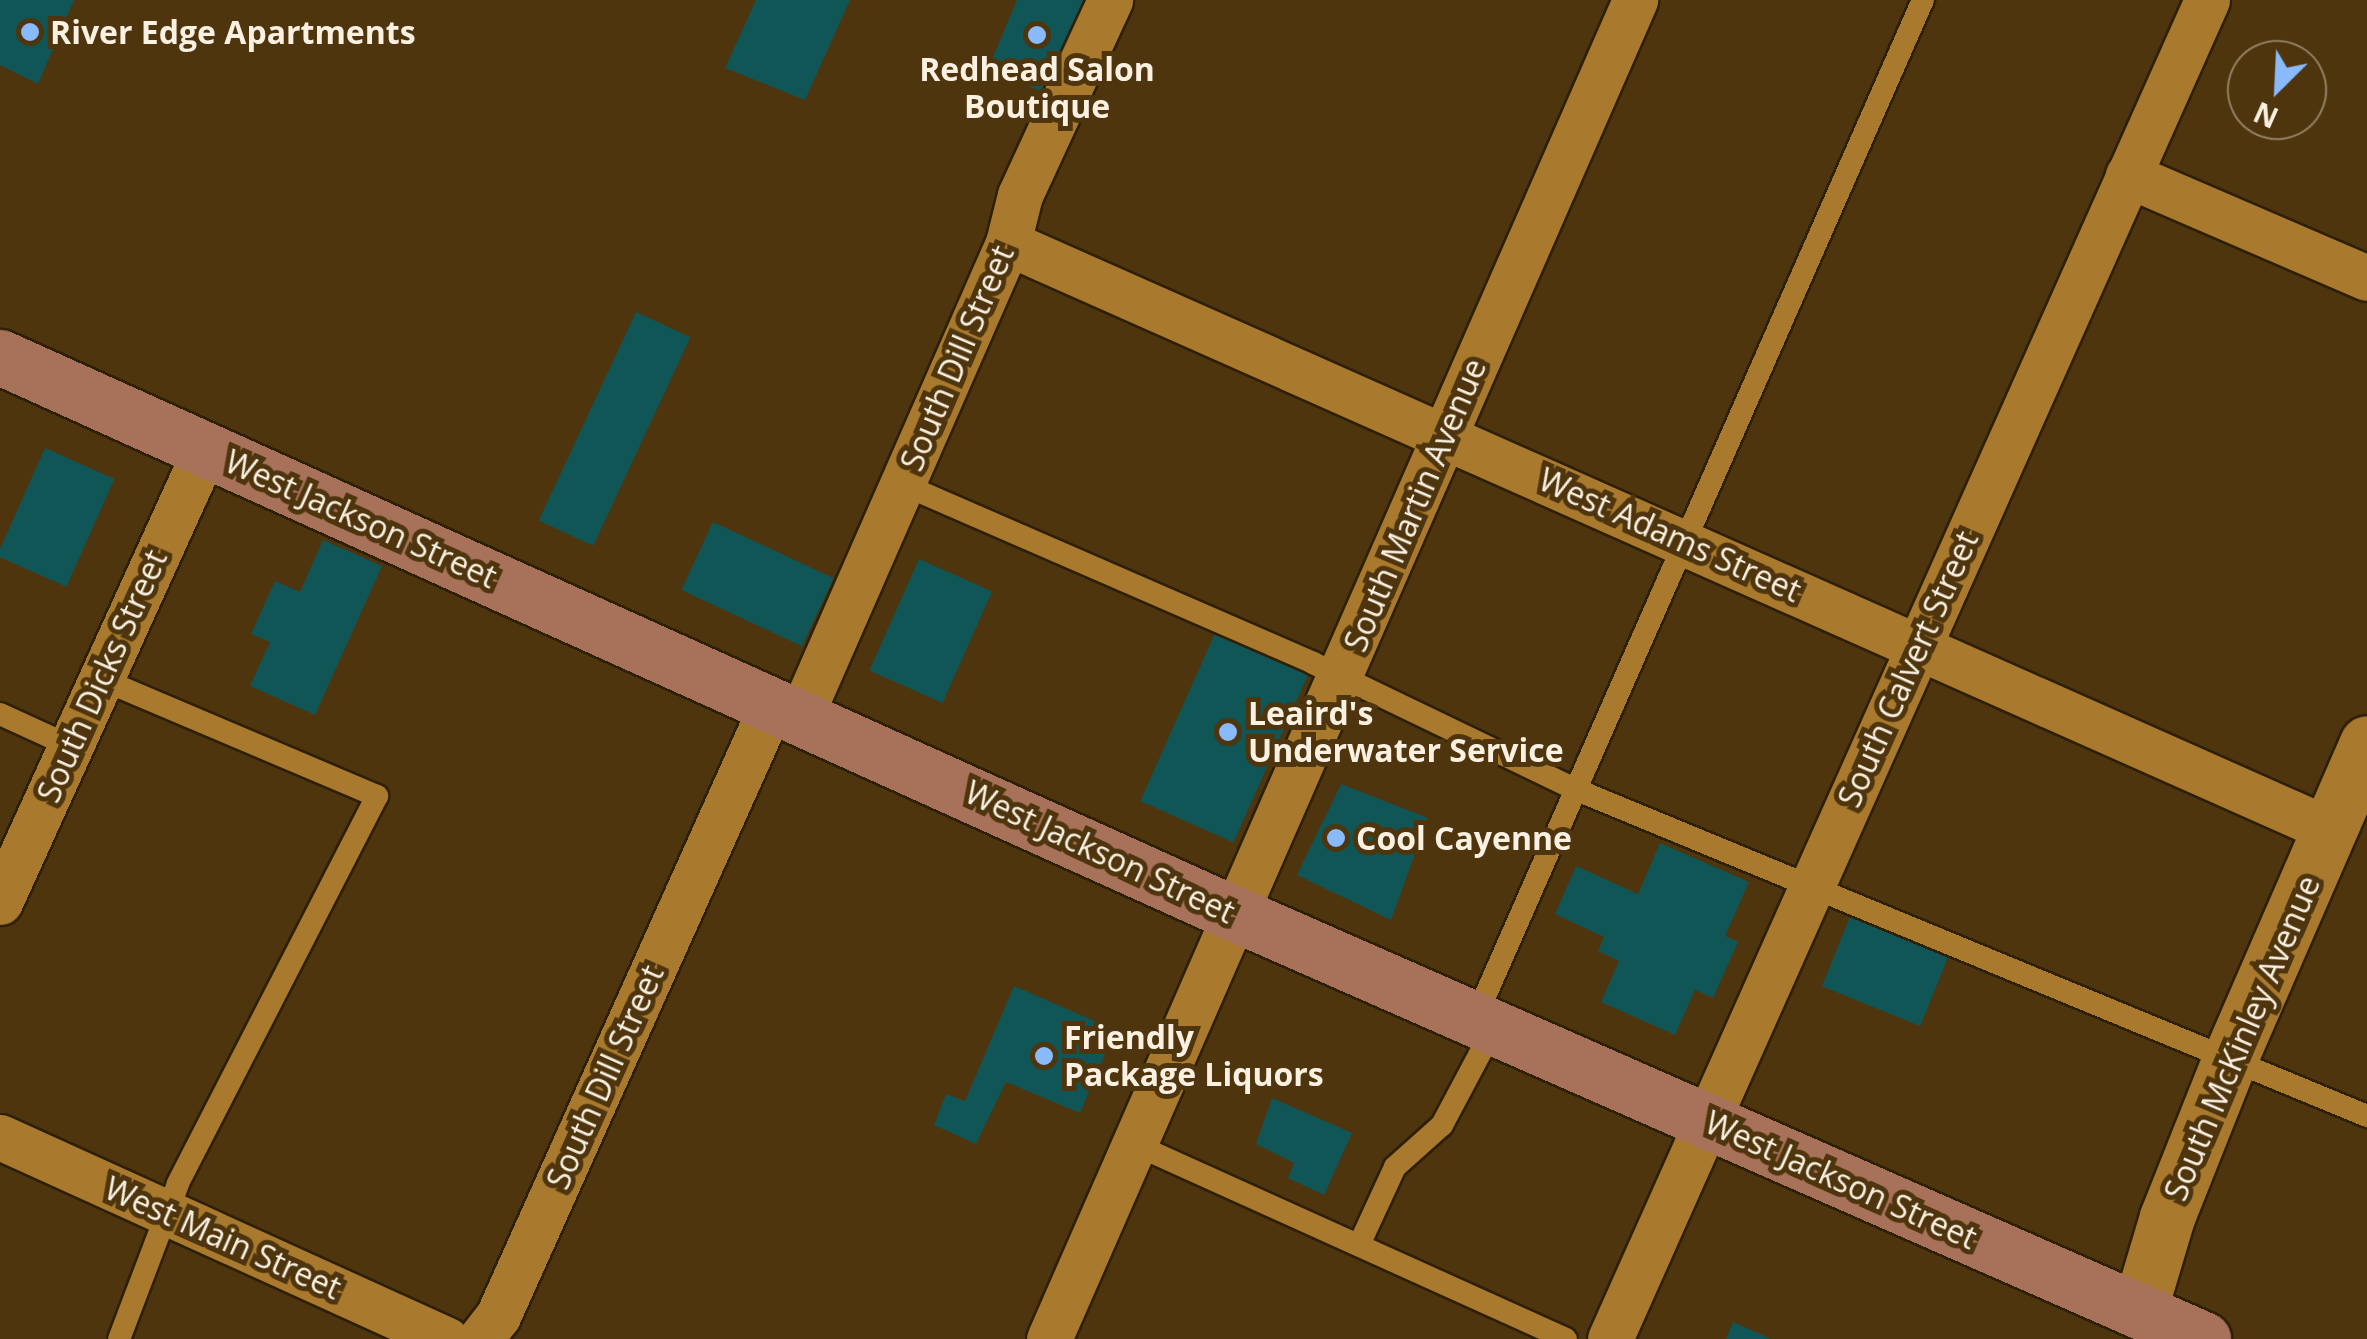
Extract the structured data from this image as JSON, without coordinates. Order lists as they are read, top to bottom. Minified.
{"streets":{"main road":["West Jackson Street"],"street":["South Dill Street","South Martin Avenue","West Adams Street","South Calvert Street","South Dicks Street","South McKinley Avenue","West Main Street"]},"crossings":[["South Dill Street","West Jackson Street"],["South Dill Street","West Adams Street"],["South Martin Avenue","West Jackson Street"],["South Martin Avenue","West Adams Street"],["West Jackson Street","South Calvert Street"],["West Jackson Street","South Dicks Street"],["West Jackson Street","South McKinley Avenue"],["West Adams Street","South Calvert Street"],["West Adams Street","South McKinley Avenue"]],"places":["River Edge Apartments","Redhead Salon Boutique","Leaird's Underwater Service","Cool Cayenne","Friendly Package Liquors"],"north":"bottom left"}
